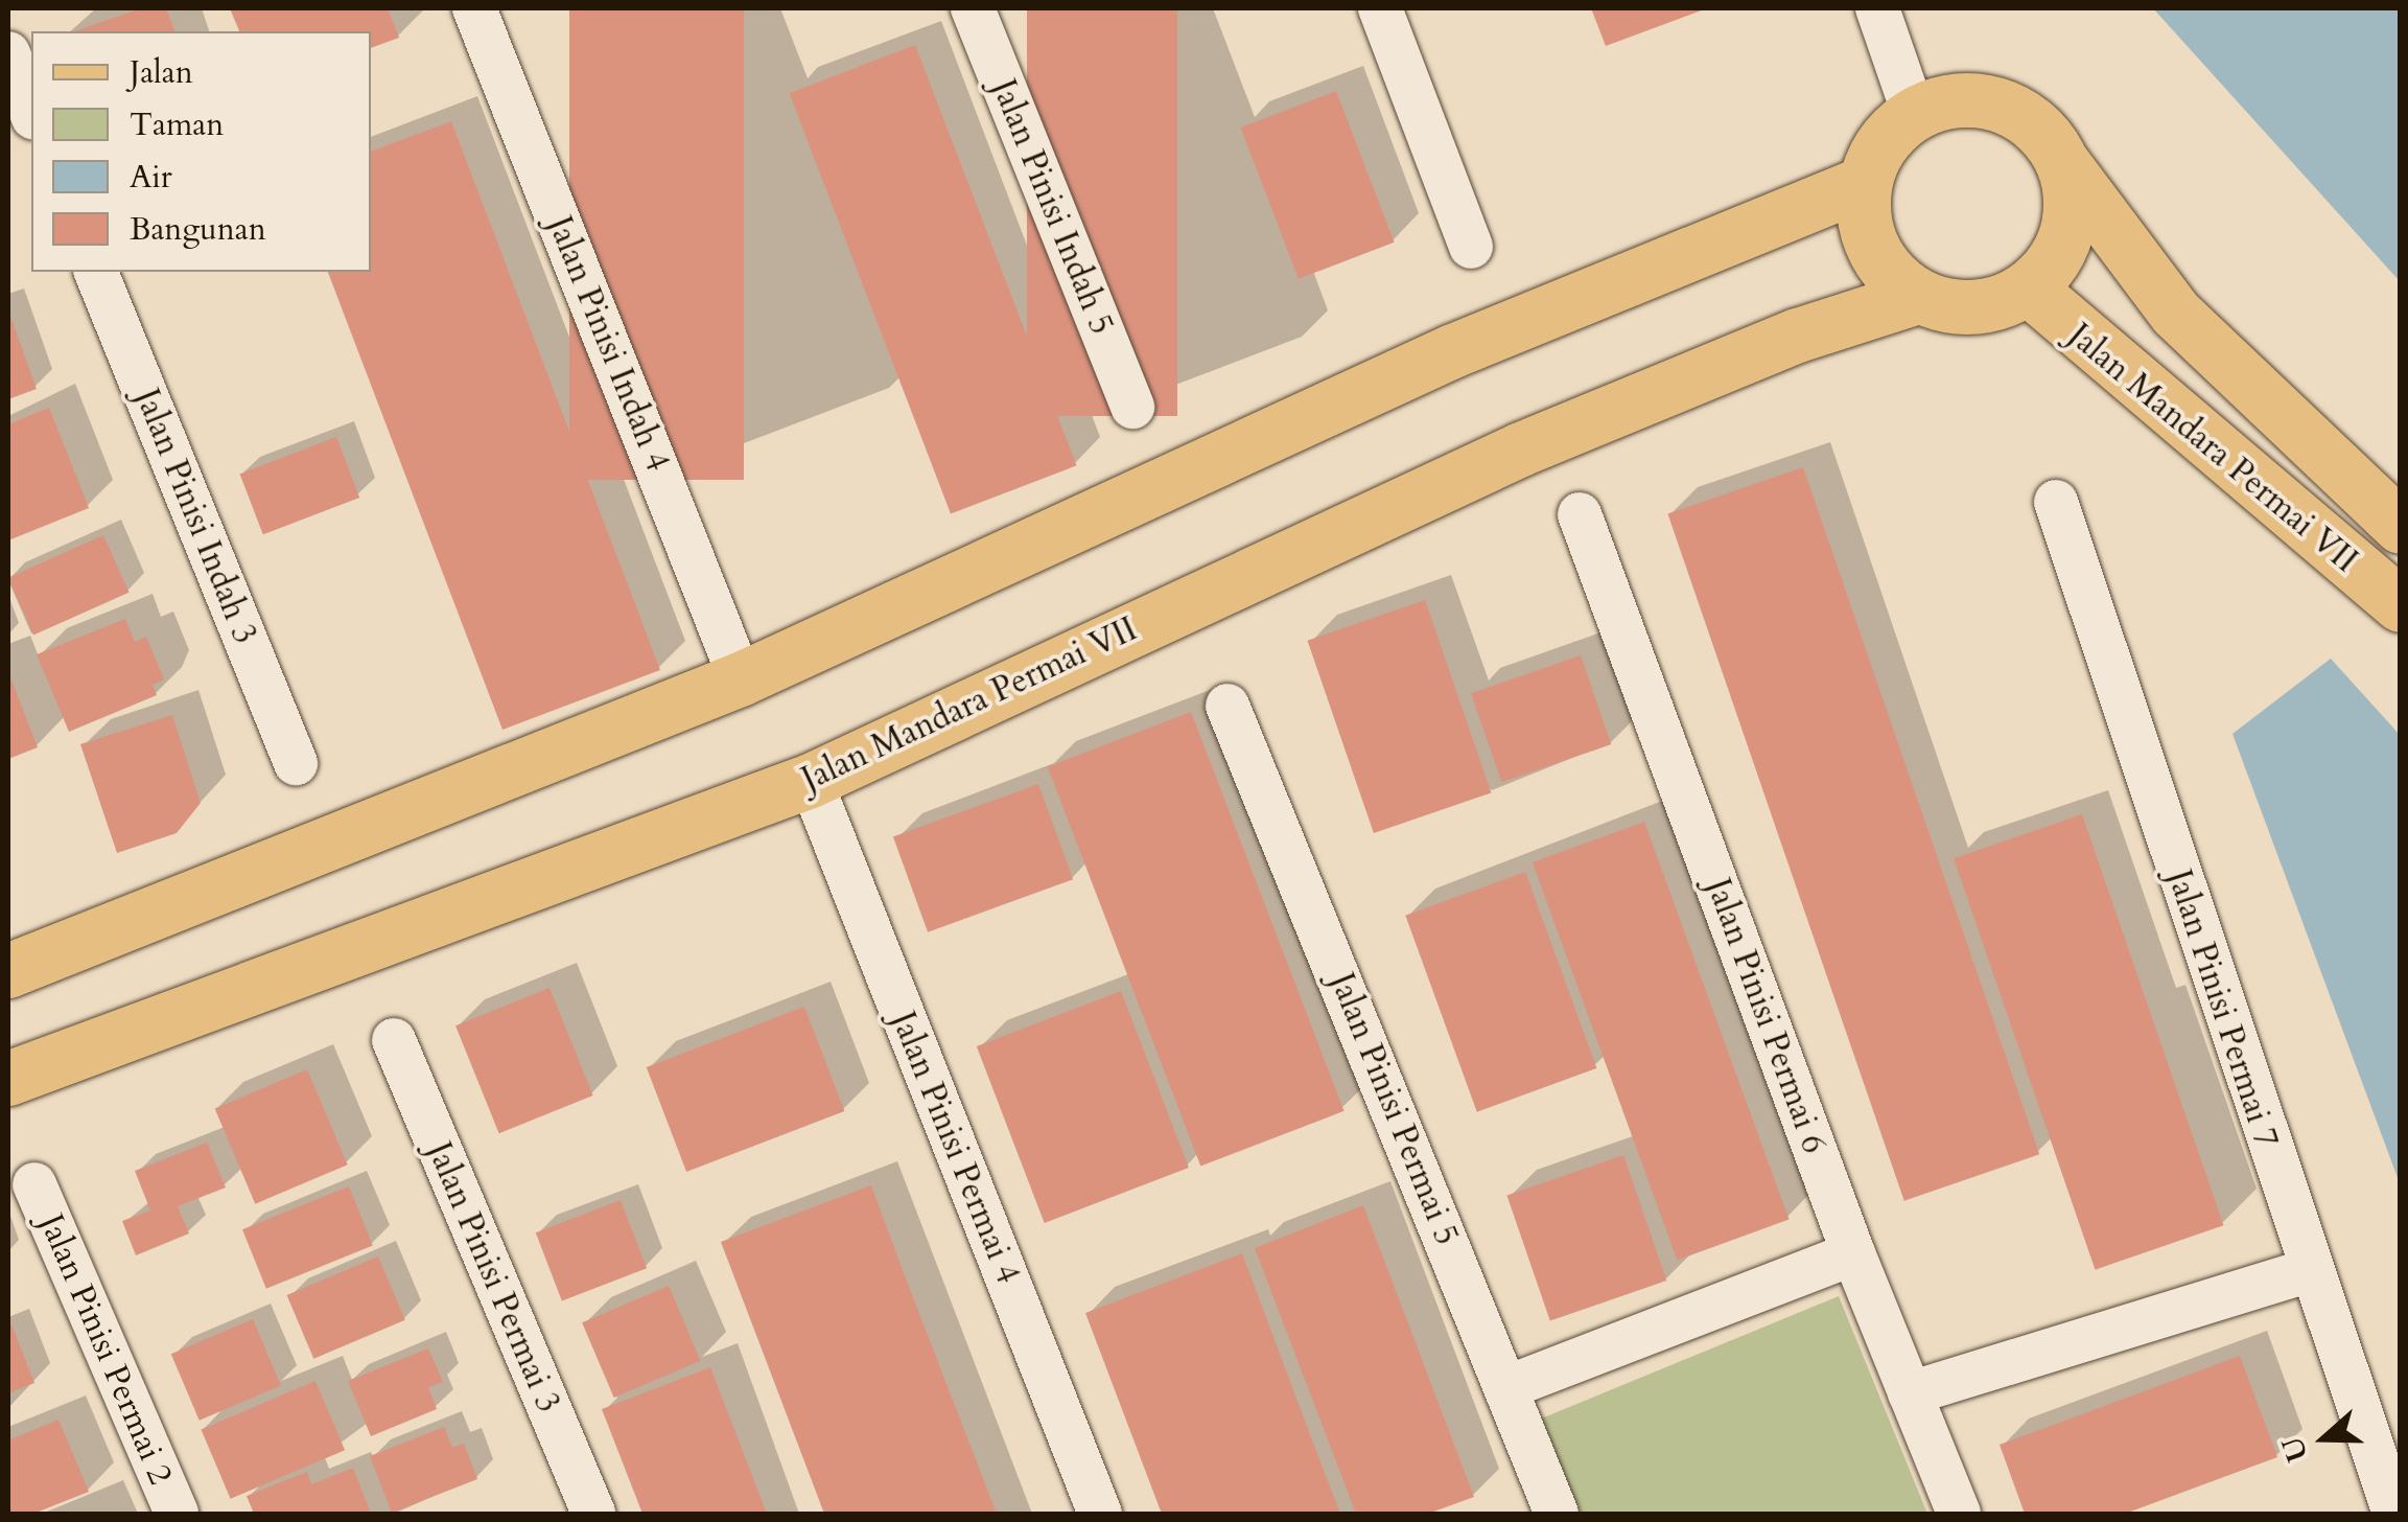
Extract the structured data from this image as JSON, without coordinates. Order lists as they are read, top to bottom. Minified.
{"streets":{"main road":["Jalan Mandara Permai VII"],"street":["Jalan Pinisi Indah 5","Jalan Pinisi Indah 4","Jalan Pinisi Indah 3","Jalan Pinisi Permai 7","Jalan Pinisi Permai 6","Jalan Pinisi Permai 5","Jalan Pinisi Permai 4","Jalan Pinisi Permai 3","Jalan Pinisi Permai 2"]},"crossings":[["Jalan Mandara Permai VII","Jalan Pinisi Permai 4"]],"legend":["Jalan","Taman","Air","Bangunan"],"north":"left"}
